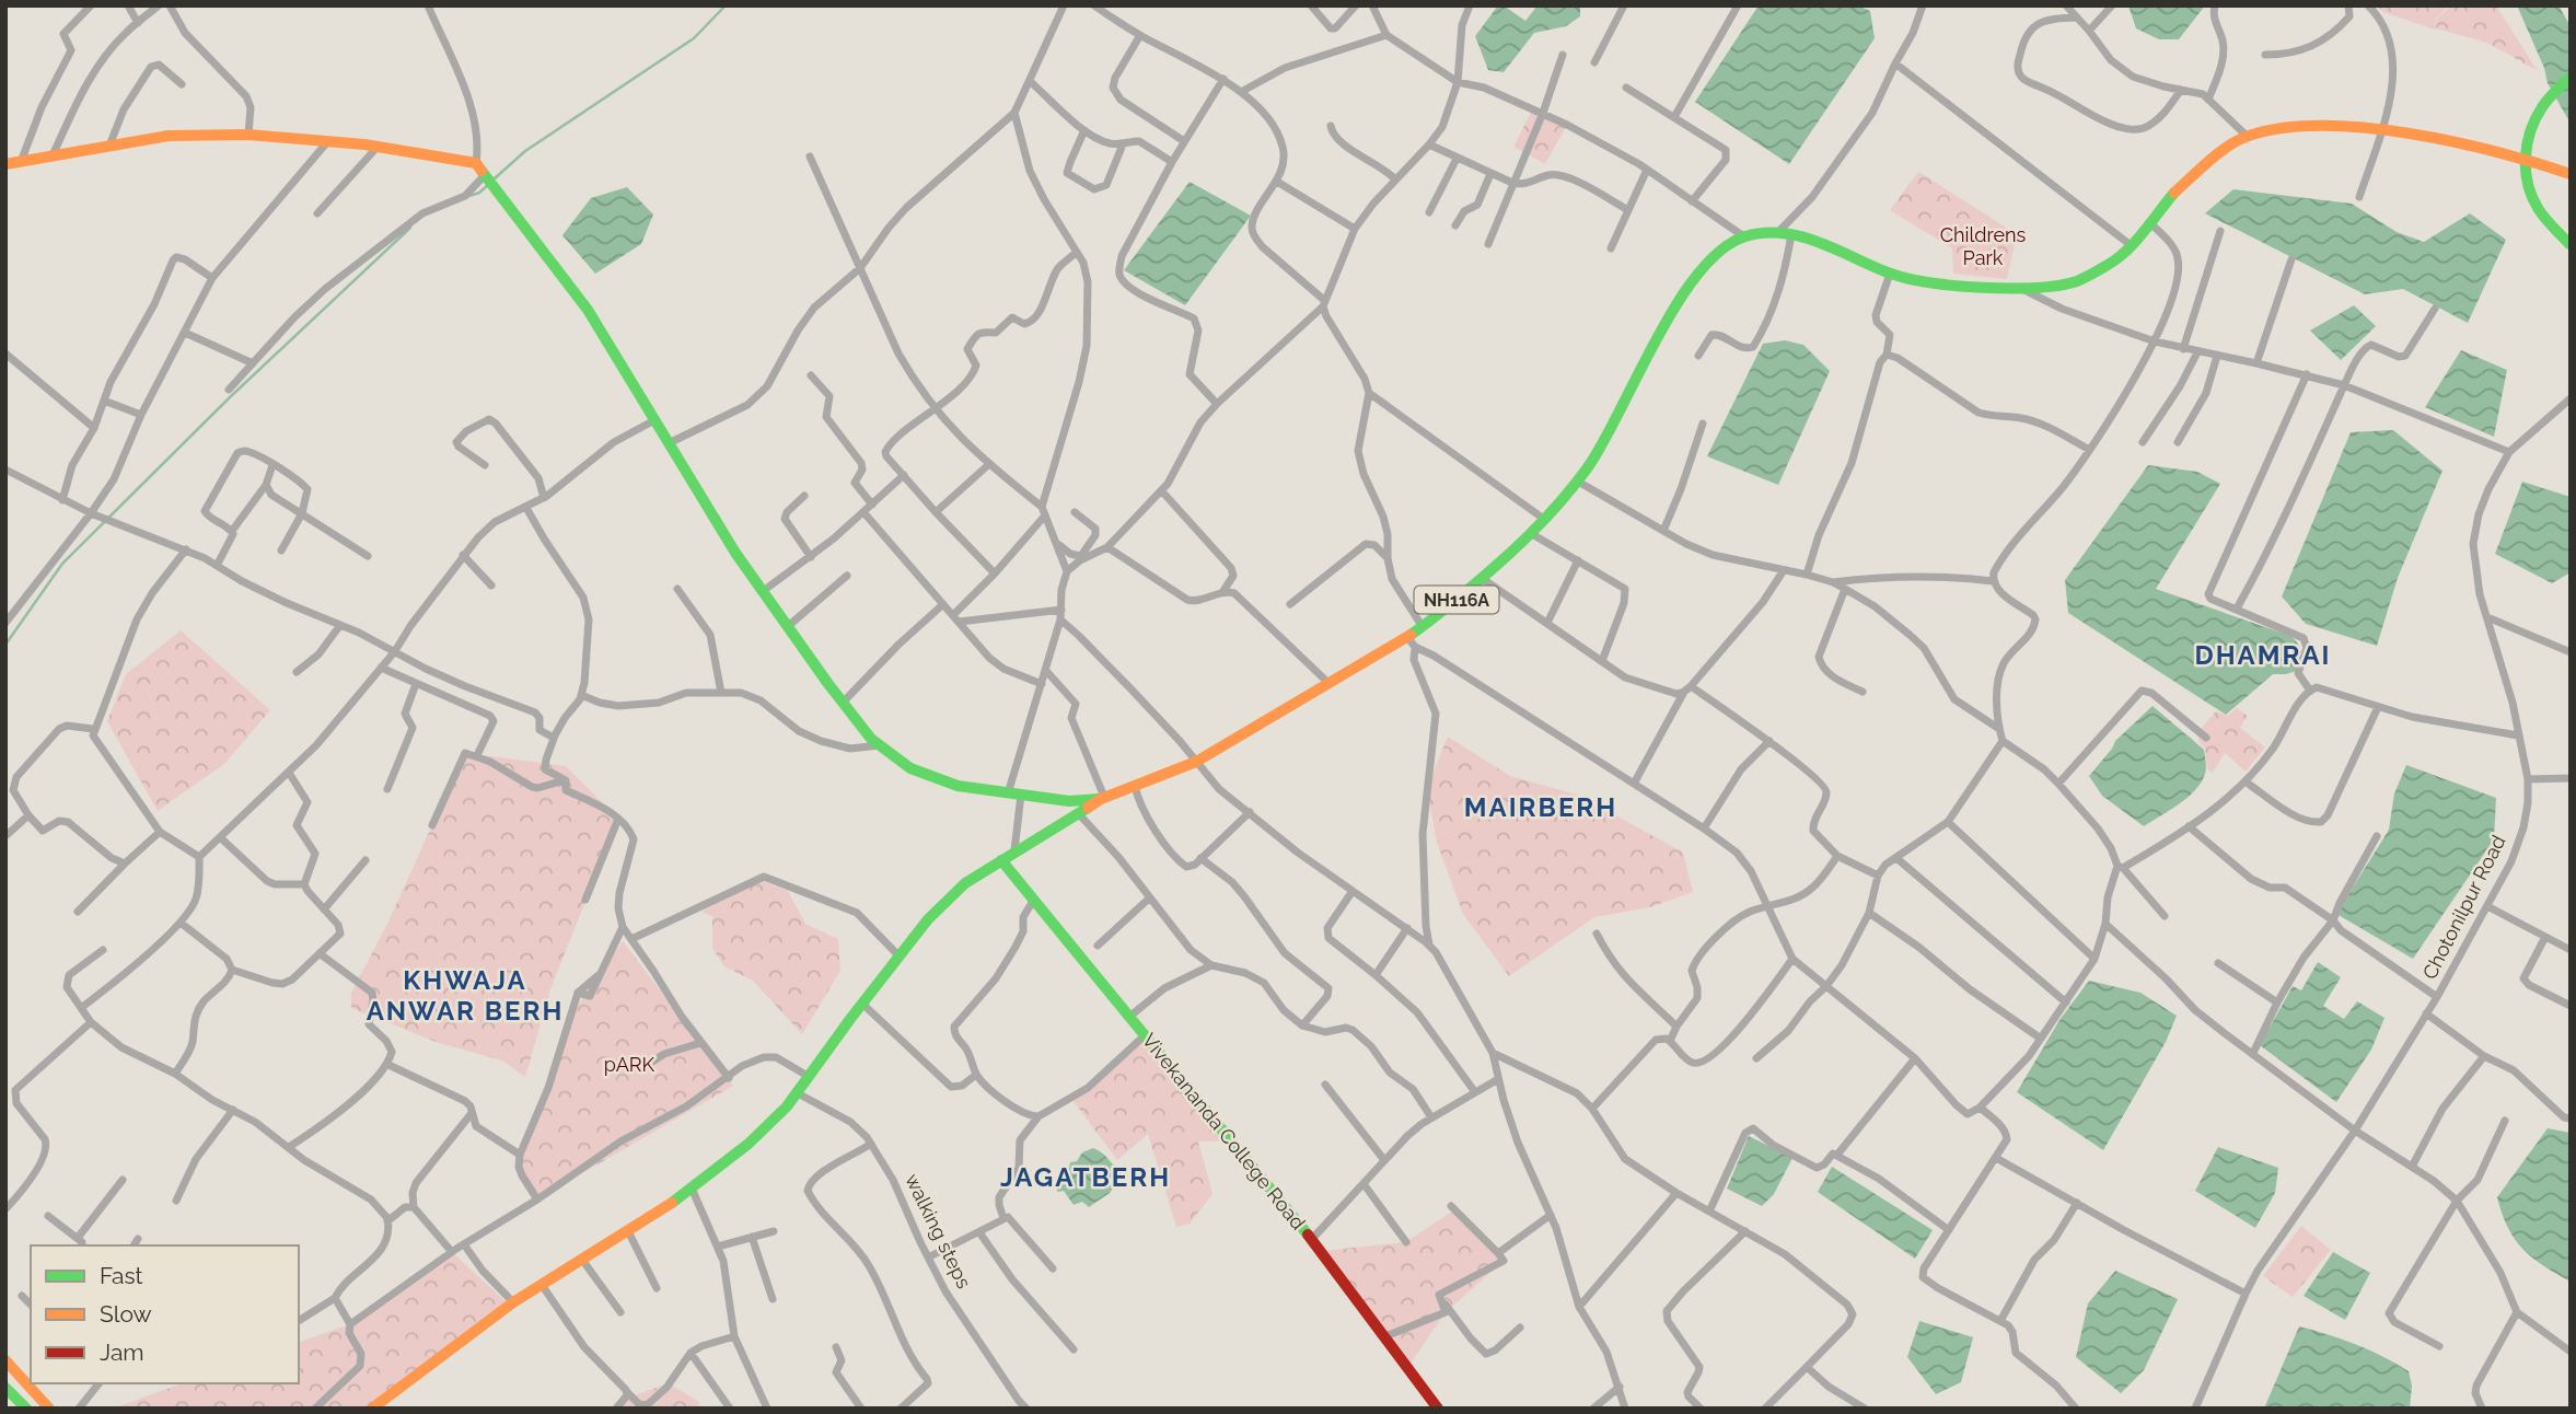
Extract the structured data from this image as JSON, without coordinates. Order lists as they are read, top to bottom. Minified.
{"streets":{"main road":["NH116A","Vivekananda College Road"],"street":["Chotonilpur Road","walking steps"]},"crossings":[["NH116A","Vivekananda College Road"],["NH116A","walking steps"]],"districts":["DHAMRAI","MAIRBERH","KHWAJA ANWAR BERH","JAGATBERH"],"parks":["Childrens Park","pARK"],"legend":["Fast","Slow","Jam"]}
